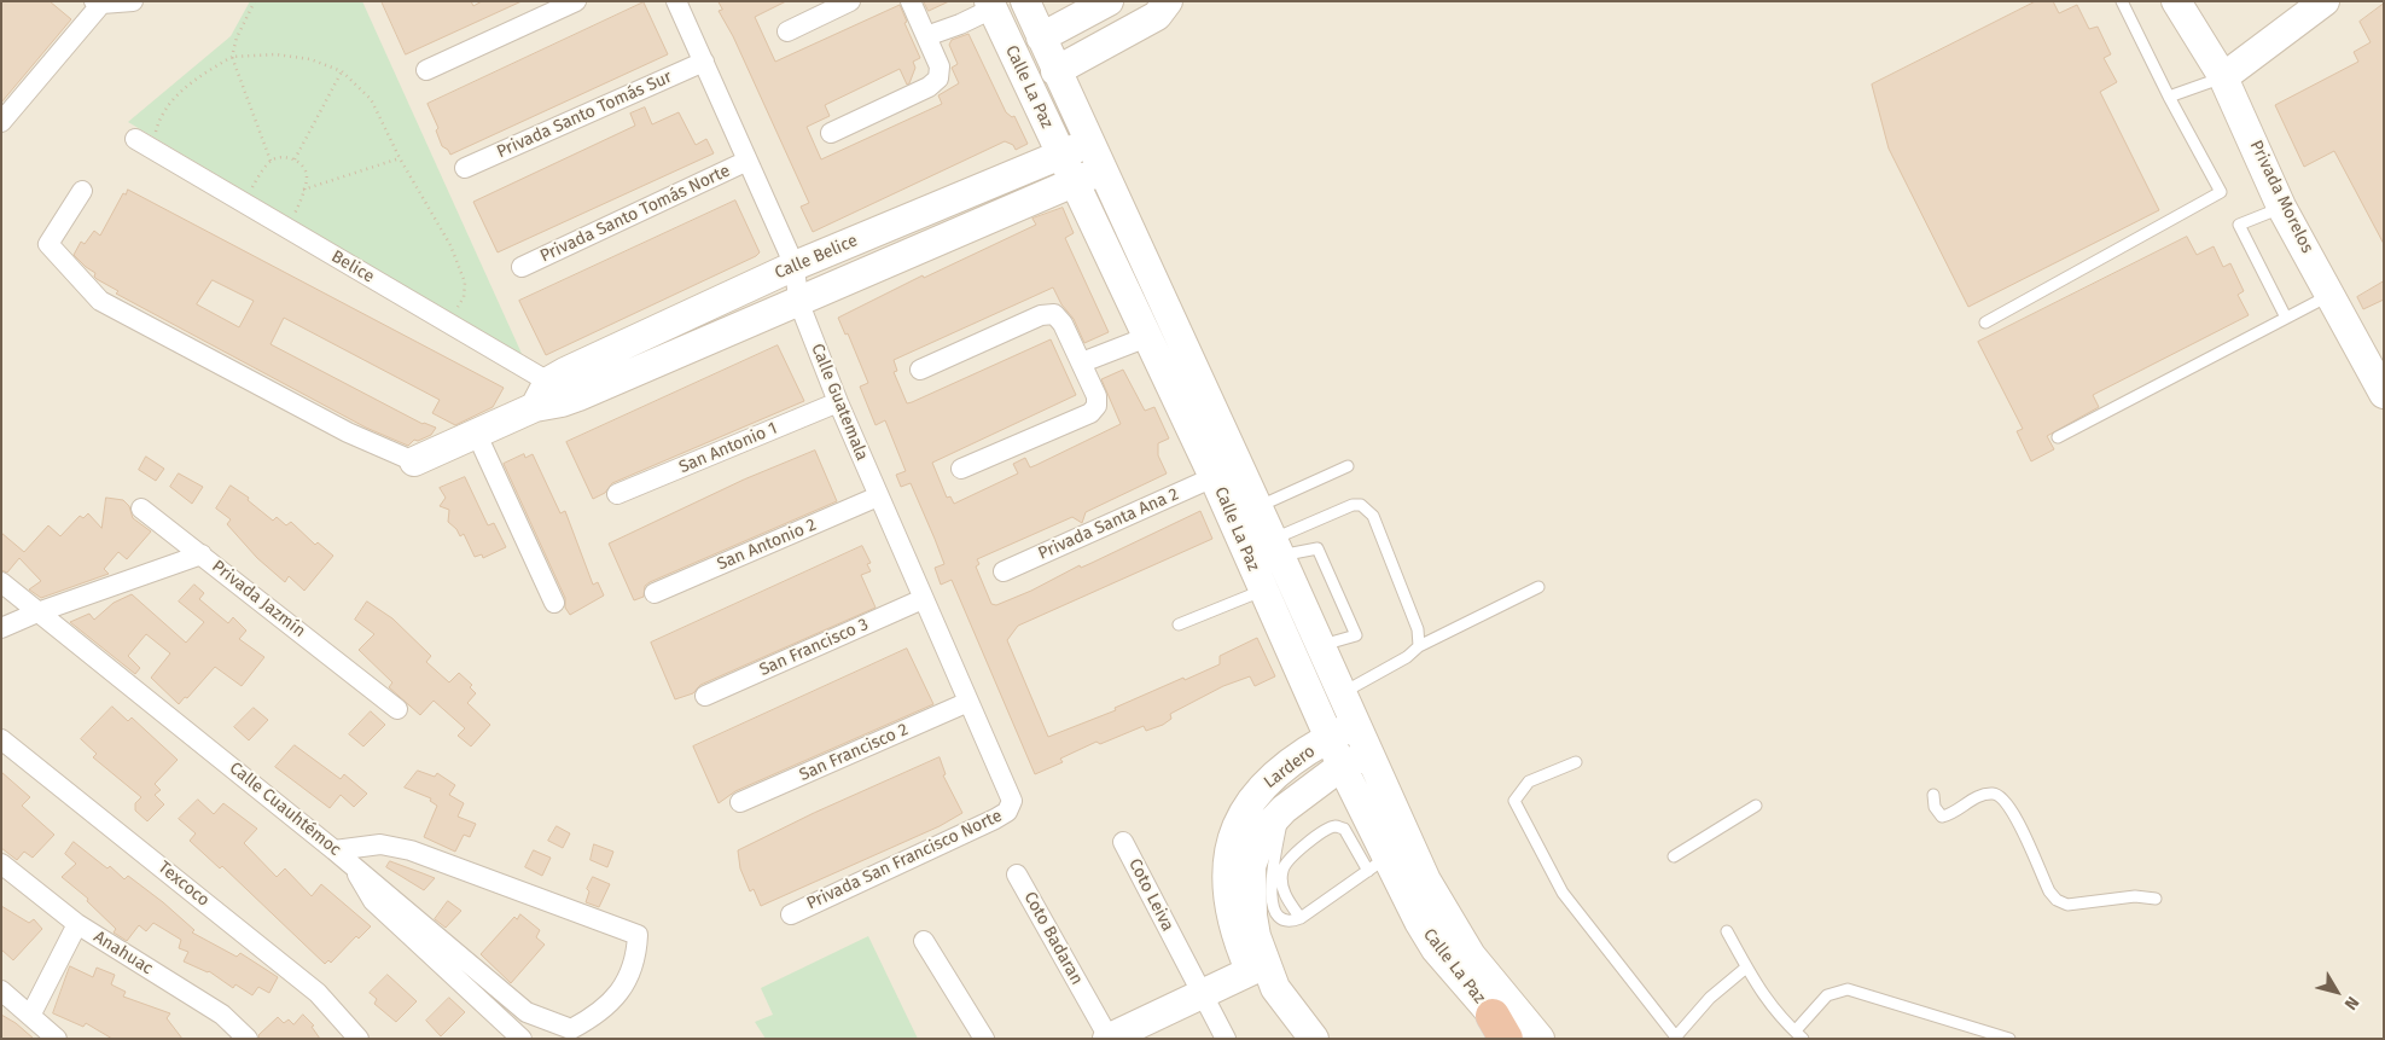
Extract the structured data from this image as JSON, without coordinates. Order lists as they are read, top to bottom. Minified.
{"streets":{"street":["Calle La Paz","Privada Santo Tomás Sur","Privada Morelos","Privada Santo Tomás Norte","Calle Belice","Belice","Calle Guatemala","San Antonio 1","Privada Santa Ana 2","San Antonio 2","Privada Jazmín","San Francisco 3","San Francisco 2","Lardero","Calle Cuauhtémoc","Privada San Francisco Norte","Texcoco","Coto Leiva","Coto Badaran","Anahuac"]},"crossings":[["Calle La Paz","Calle Belice"],["Calle La Paz","Privada Santa Ana 2"],["Calle La Paz","Lardero"],["Privada Santo Tomás Sur","Calle Guatemala"],["Privada Santo Tomás Norte","Calle Guatemala"],["Calle Belice","Belice"],["Calle Belice","Calle Guatemala"],["Calle Guatemala","San Antonio 1"],["Calle Guatemala","San Antonio 2"],["Calle Guatemala","San Francisco 3"],["Calle Guatemala","San Francisco 2"],["Calle Guatemala","Privada San Francisco Norte"],["Privada Jazmín","Calle Cuauhtémoc"]],"north":"bottom right"}
